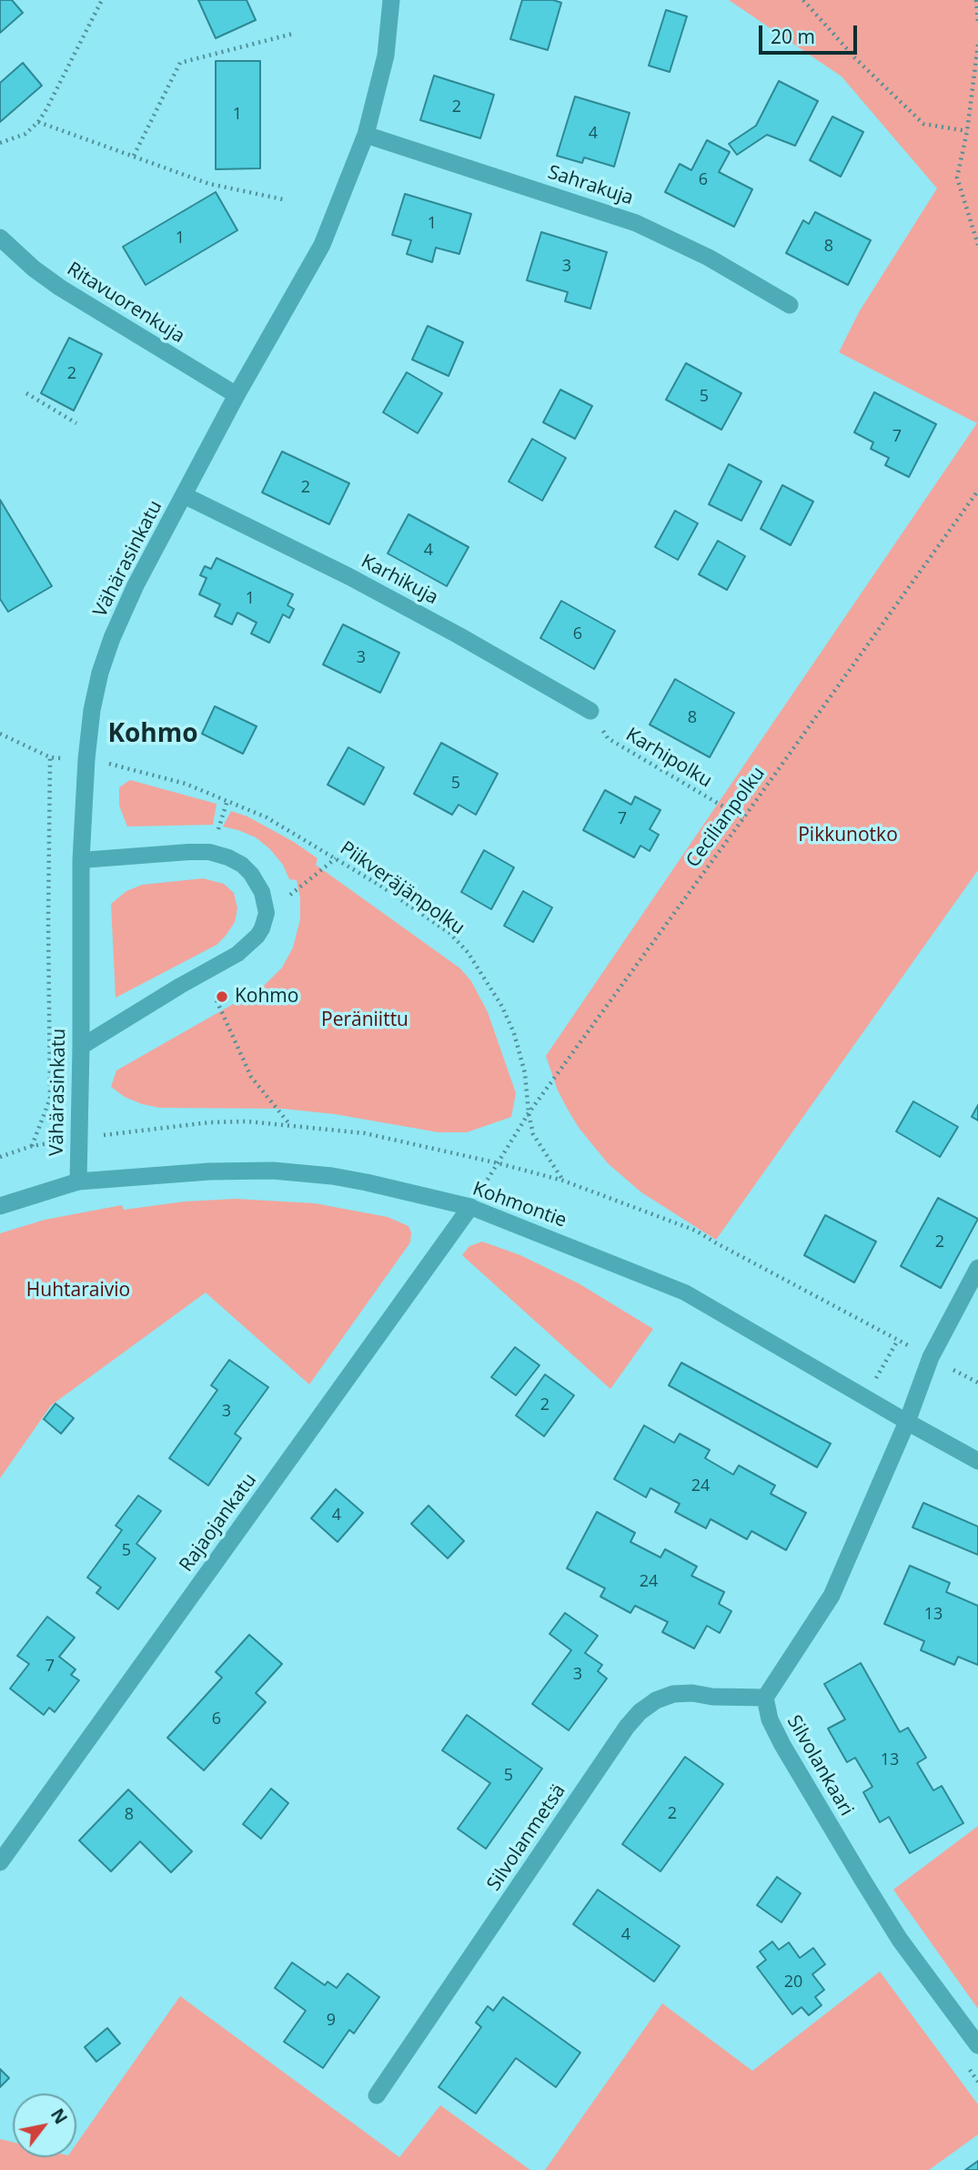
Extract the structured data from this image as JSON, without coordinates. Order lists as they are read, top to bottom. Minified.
{"streets":{"street":["Sahrakuja","Ritavuorenkuja","Vähärasinkatu","Karhikuja","Kohmontie","Rajaojankatu","Silvolankaari","Silvolanmetsä"],"path":["Karhipolku","Cecilianpolku","Piikveräjänpolku"]},"crossings":[["Sahrakuja","Vähärasinkatu"],["Ritavuorenkuja","Vähärasinkatu"],["Vähärasinkatu","Karhikuja"],["Vähärasinkatu","Piikveräjänpolku"],["Vähärasinkatu","Kohmontie"],["Karhikuja","Karhipolku"],["Karhipolku","Cecilianpolku"],["Cecilianpolku","Piikveräjänpolku"],["Kohmontie","Rajaojankatu"],["Silvolankaari","Silvolanmetsä"]],"districts":["Kohmo"],"parks":["Pikkunotko","Peräniittu","Huhtaraivio"],"places":["Kohmo"],"house_numbers":["2","1","4","6","1","1","8","3","2","5","7","2","4","1","6","3","8","5","7","2","2","3","24","4","5","24","13","7","3","6","13","5","2","8","4","20","9"],"scale_bar":"20 m","north":"top right"}
